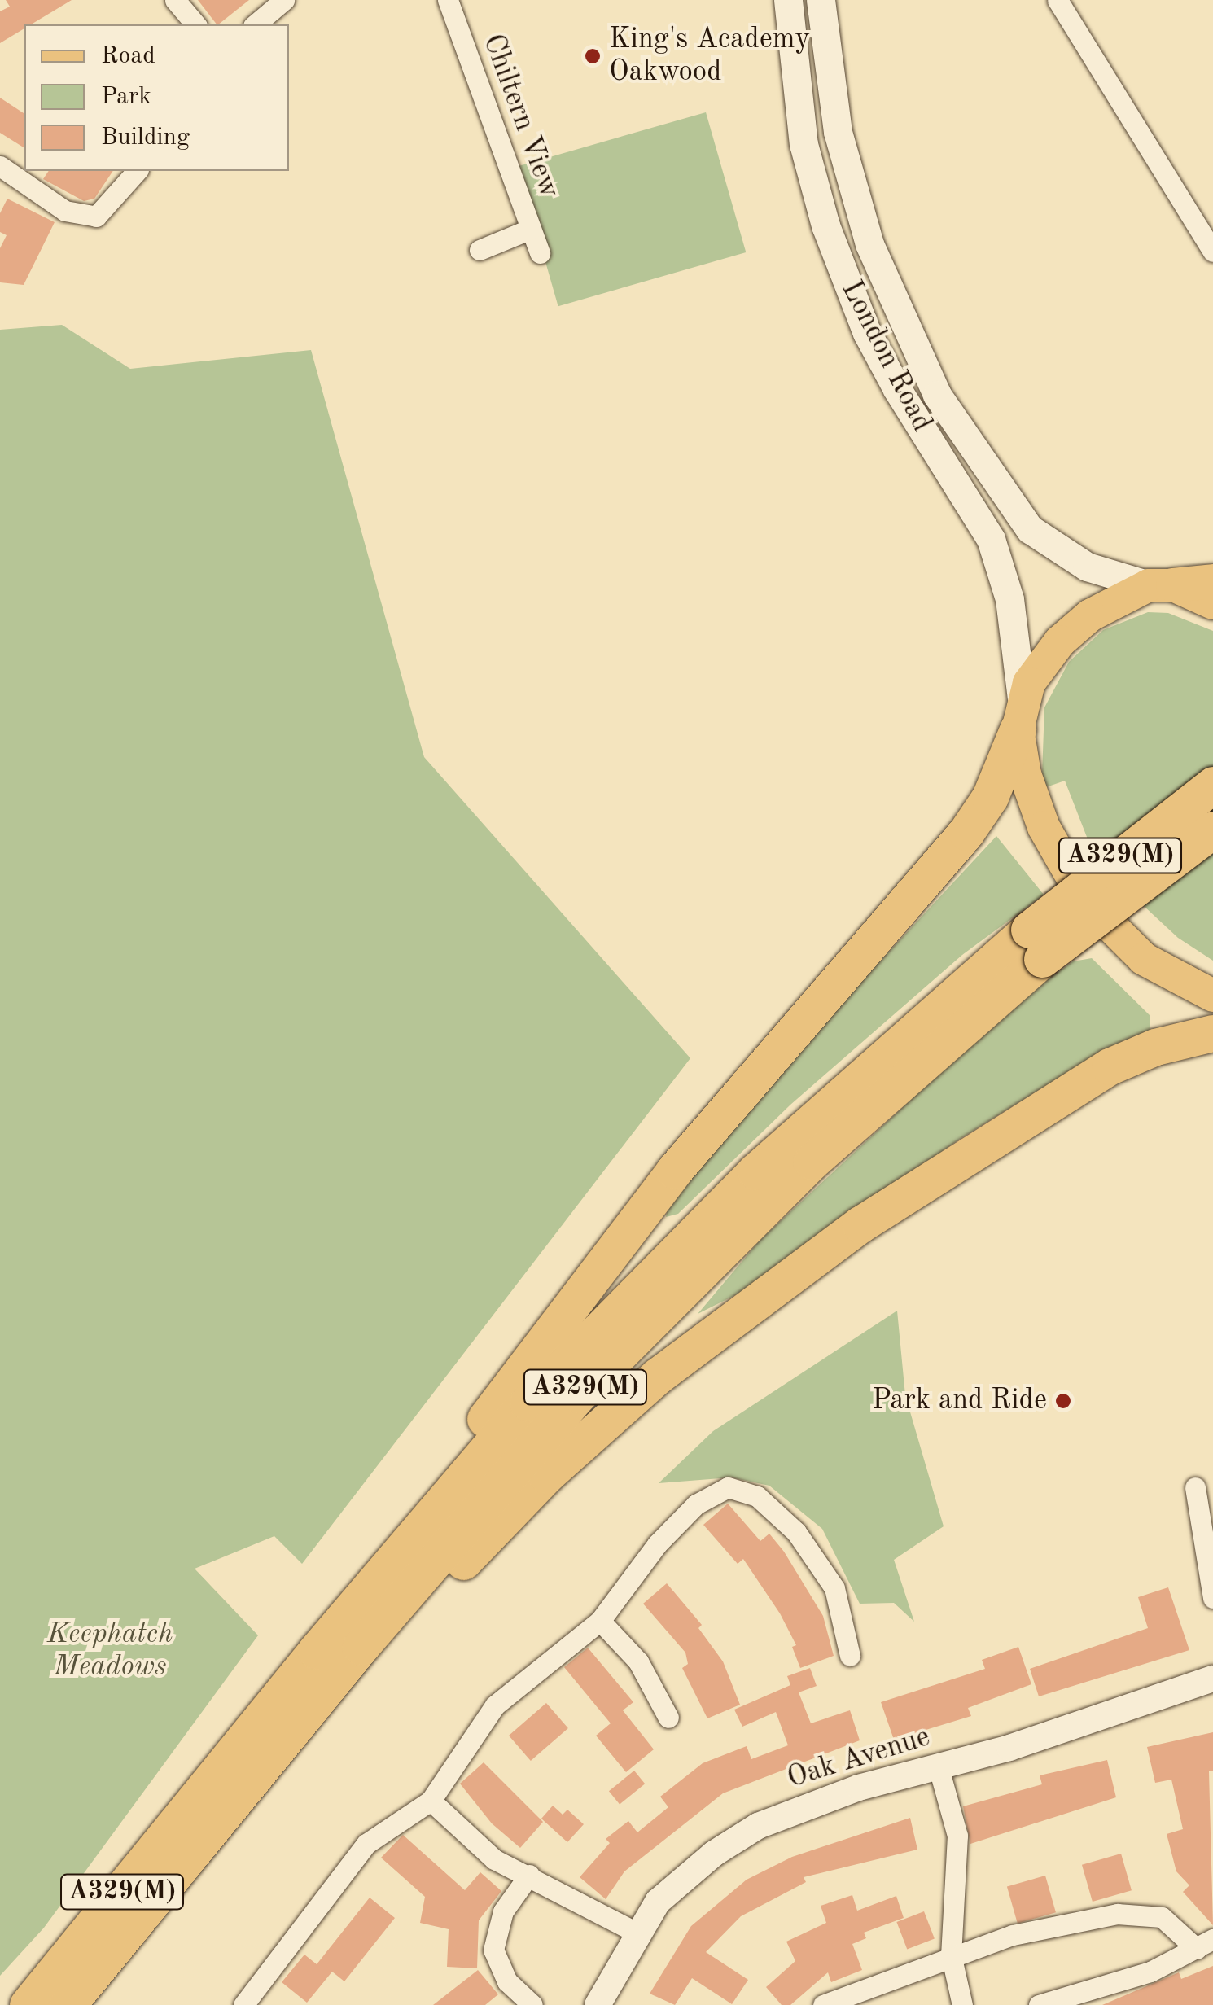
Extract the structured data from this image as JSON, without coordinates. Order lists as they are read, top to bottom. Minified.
{"streets":{"highway":["A329(M)"],"main road":["London Road"],"street":["Chiltern View","Oak Avenue"]},"crossings":[["London Road","A329(M)"]],"parks":["Keephatch Meadows"],"places":["King's Academy Oakwood","Park and Ride"],"legend":["Road","Park","Building"]}
